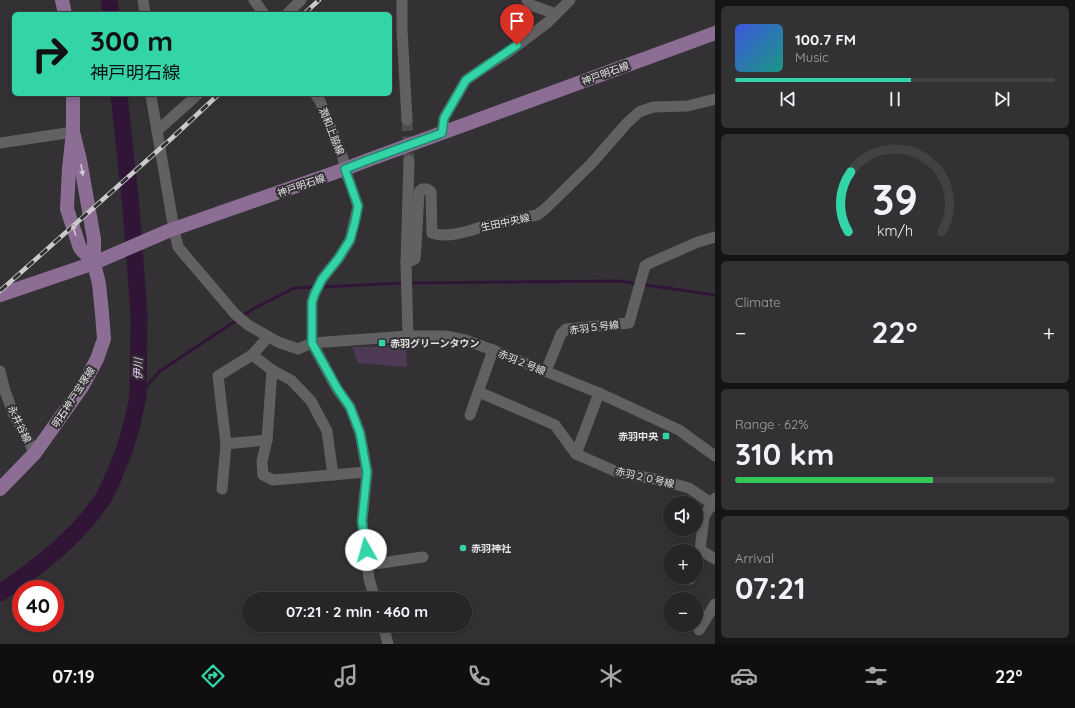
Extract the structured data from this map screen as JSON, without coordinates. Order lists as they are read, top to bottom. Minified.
{"streets":{"main road":["神戸明石線","明石神戸宝塚線"],"street":["潤和上脇線","生田中央線","赤羽５号線","赤羽２号線","永井谷線","赤羽２０号線"]},"crossings":[["神戸明石線","潤和上脇線"],["神戸明石線","赤羽２号線"],["神戸明石線","明石神戸宝塚線"],["潤和上脇線","赤羽２号線"],["赤羽５号線","赤羽２号線"],["明石神戸宝塚線","永井谷線"]],"water":["伊川"],"places":{"transit":["赤羽グリーンタウン","赤羽中央"],"other":["赤羽神社"]},"page":{"turn":["300 m","神戸明石線"],"song":["100.7 FM","Music"],"tile":["Climate",["Range · 62%","310 km"],["Arrival","07:21"]],"heat":["−","22°","+"],"map_buttons":["+","−"],"limit":"40","trip":"07:21 · 2 min · 460 m","tabs":["07:19","22°"],"gauge":["39","km/h"]}}
